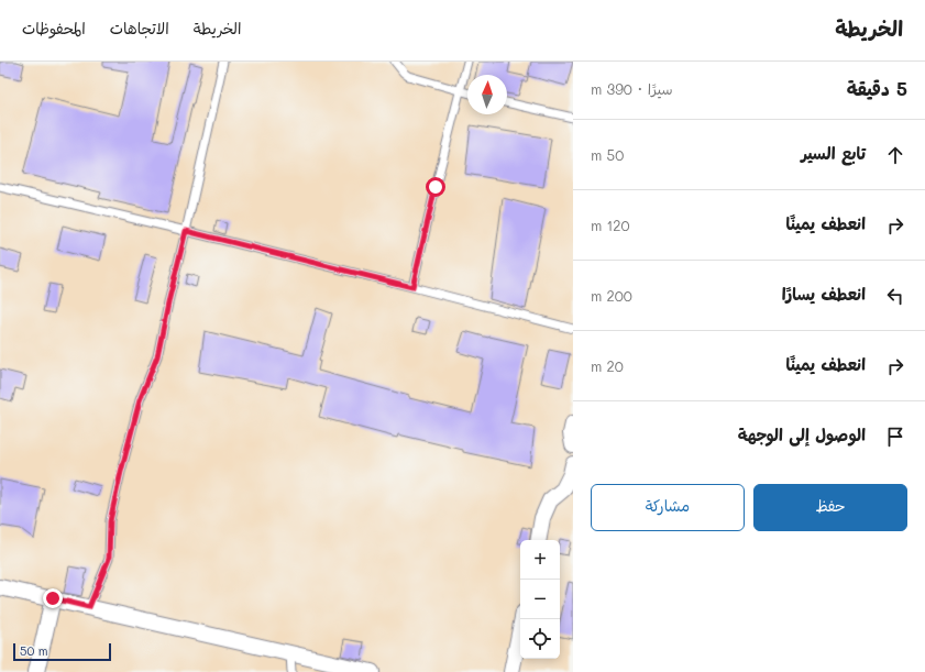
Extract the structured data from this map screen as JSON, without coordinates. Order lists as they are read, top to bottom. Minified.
{"scale_bar":"50 m","north":"top","page":{"header":"الخريطة","nav":["الخريطة","الاتجاهات","المحفوظات"],"heading":["5 دقيقة","سيرًا · 390 m"],"list":[["تابع السير","50 m"],["انعطف يمينًا","120 m"],["انعطف يسارًا","200 m"],["انعطف يمينًا","20 m"],"الوصول إلى الوجهة"],"buttons":["حفظ","مشاركة"],"map_buttons":["+","−"],"scale":"50 m"}}
